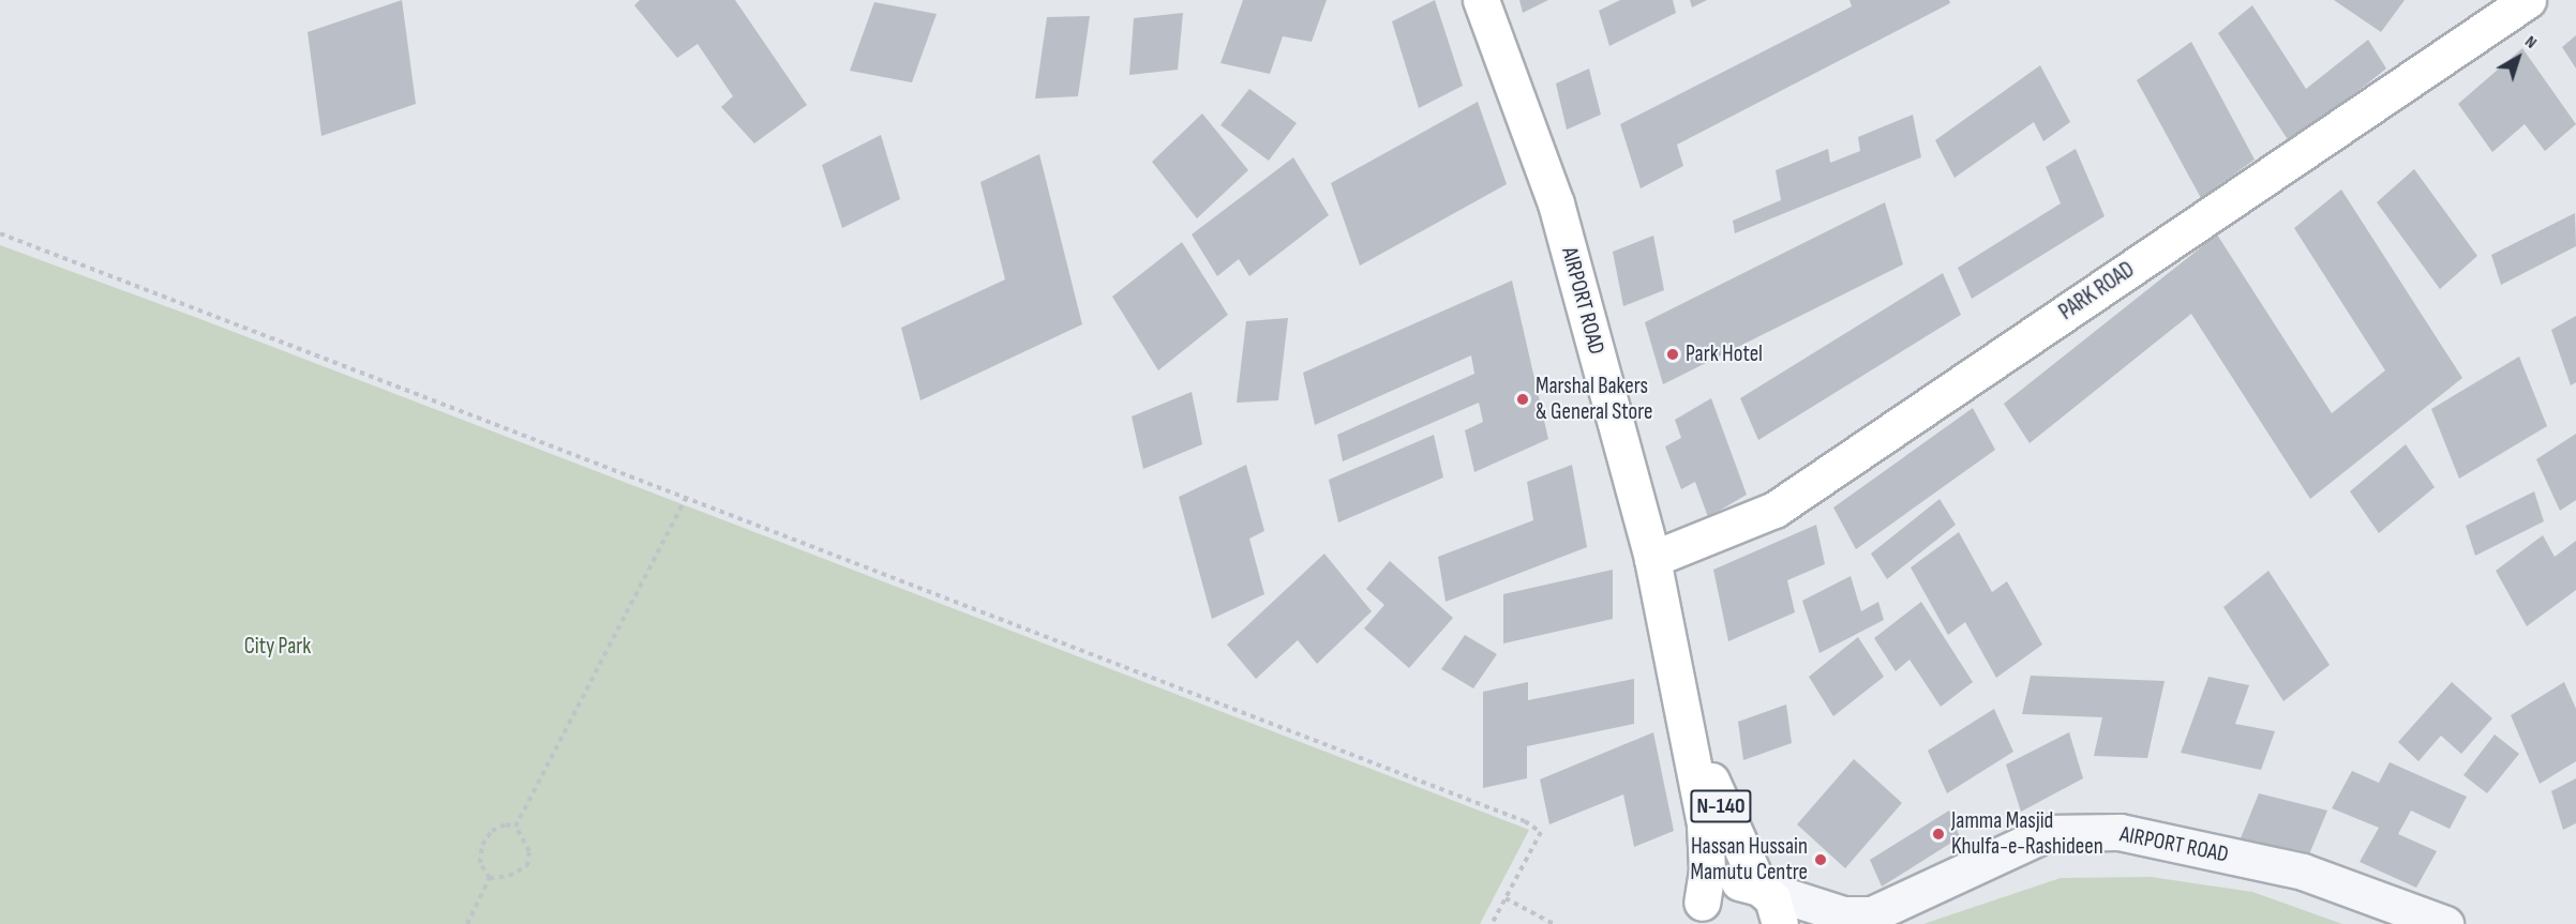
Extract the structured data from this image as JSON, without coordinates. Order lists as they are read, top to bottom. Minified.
{"streets":{"main road":["PARK ROAD","AIRPORT ROAD","N-140"]},"crossings":[["PARK ROAD","AIRPORT ROAD"],["AIRPORT ROAD","N-140"]],"parks":["City Park"],"places":["Park Hotel","Marshal Bakers & General Store","Jamma Masjid Khulfa-e-Rashideen","Hassan Hussain Mamutu Centre"],"north":"top right"}
